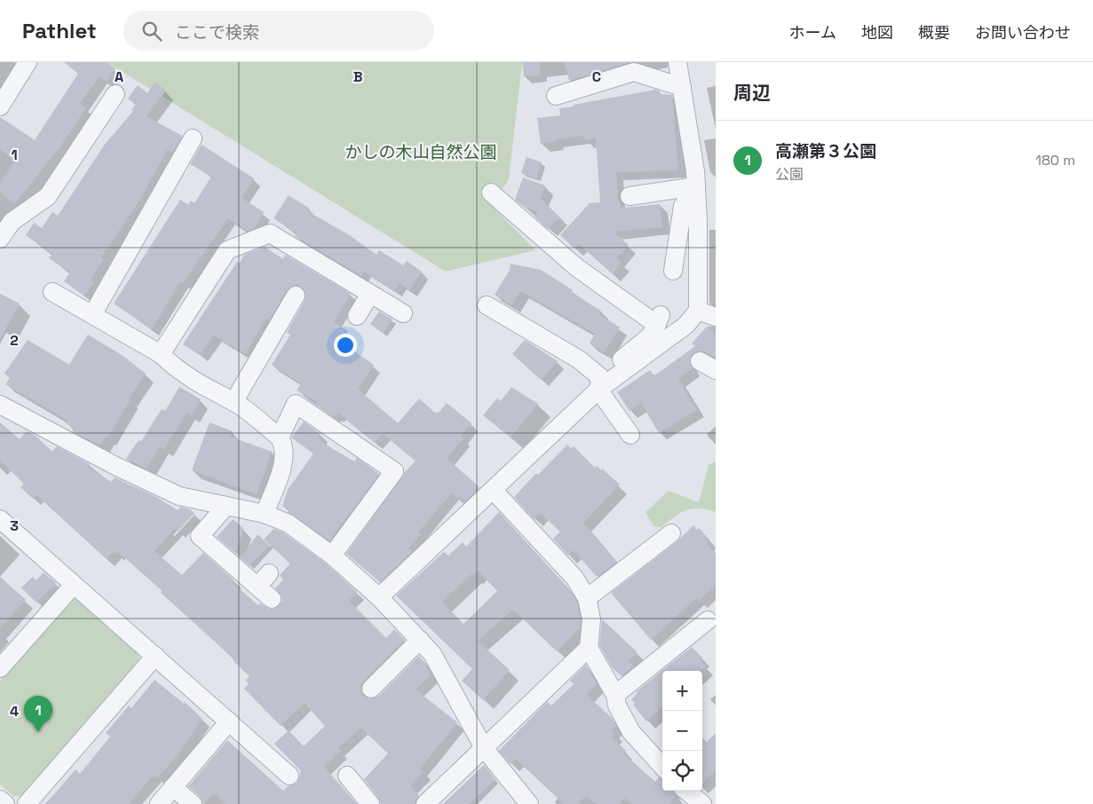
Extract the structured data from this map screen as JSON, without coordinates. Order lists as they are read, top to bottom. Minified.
{"parks":["かしの木山自然公園"],"page":{"header":"Pathlet","search":"ここで検索","nav":["ホーム","地図","概要","お問い合わせ"],"heading":"周辺","list":[{"mark":"1","name":"高瀬第３公園","note":"公園","value":"180 m"}],"map_buttons":["+","−"],"pins":"1"},"grid":{"columns":["A","B","C"],"rows":["1","2","3","4"]}}
